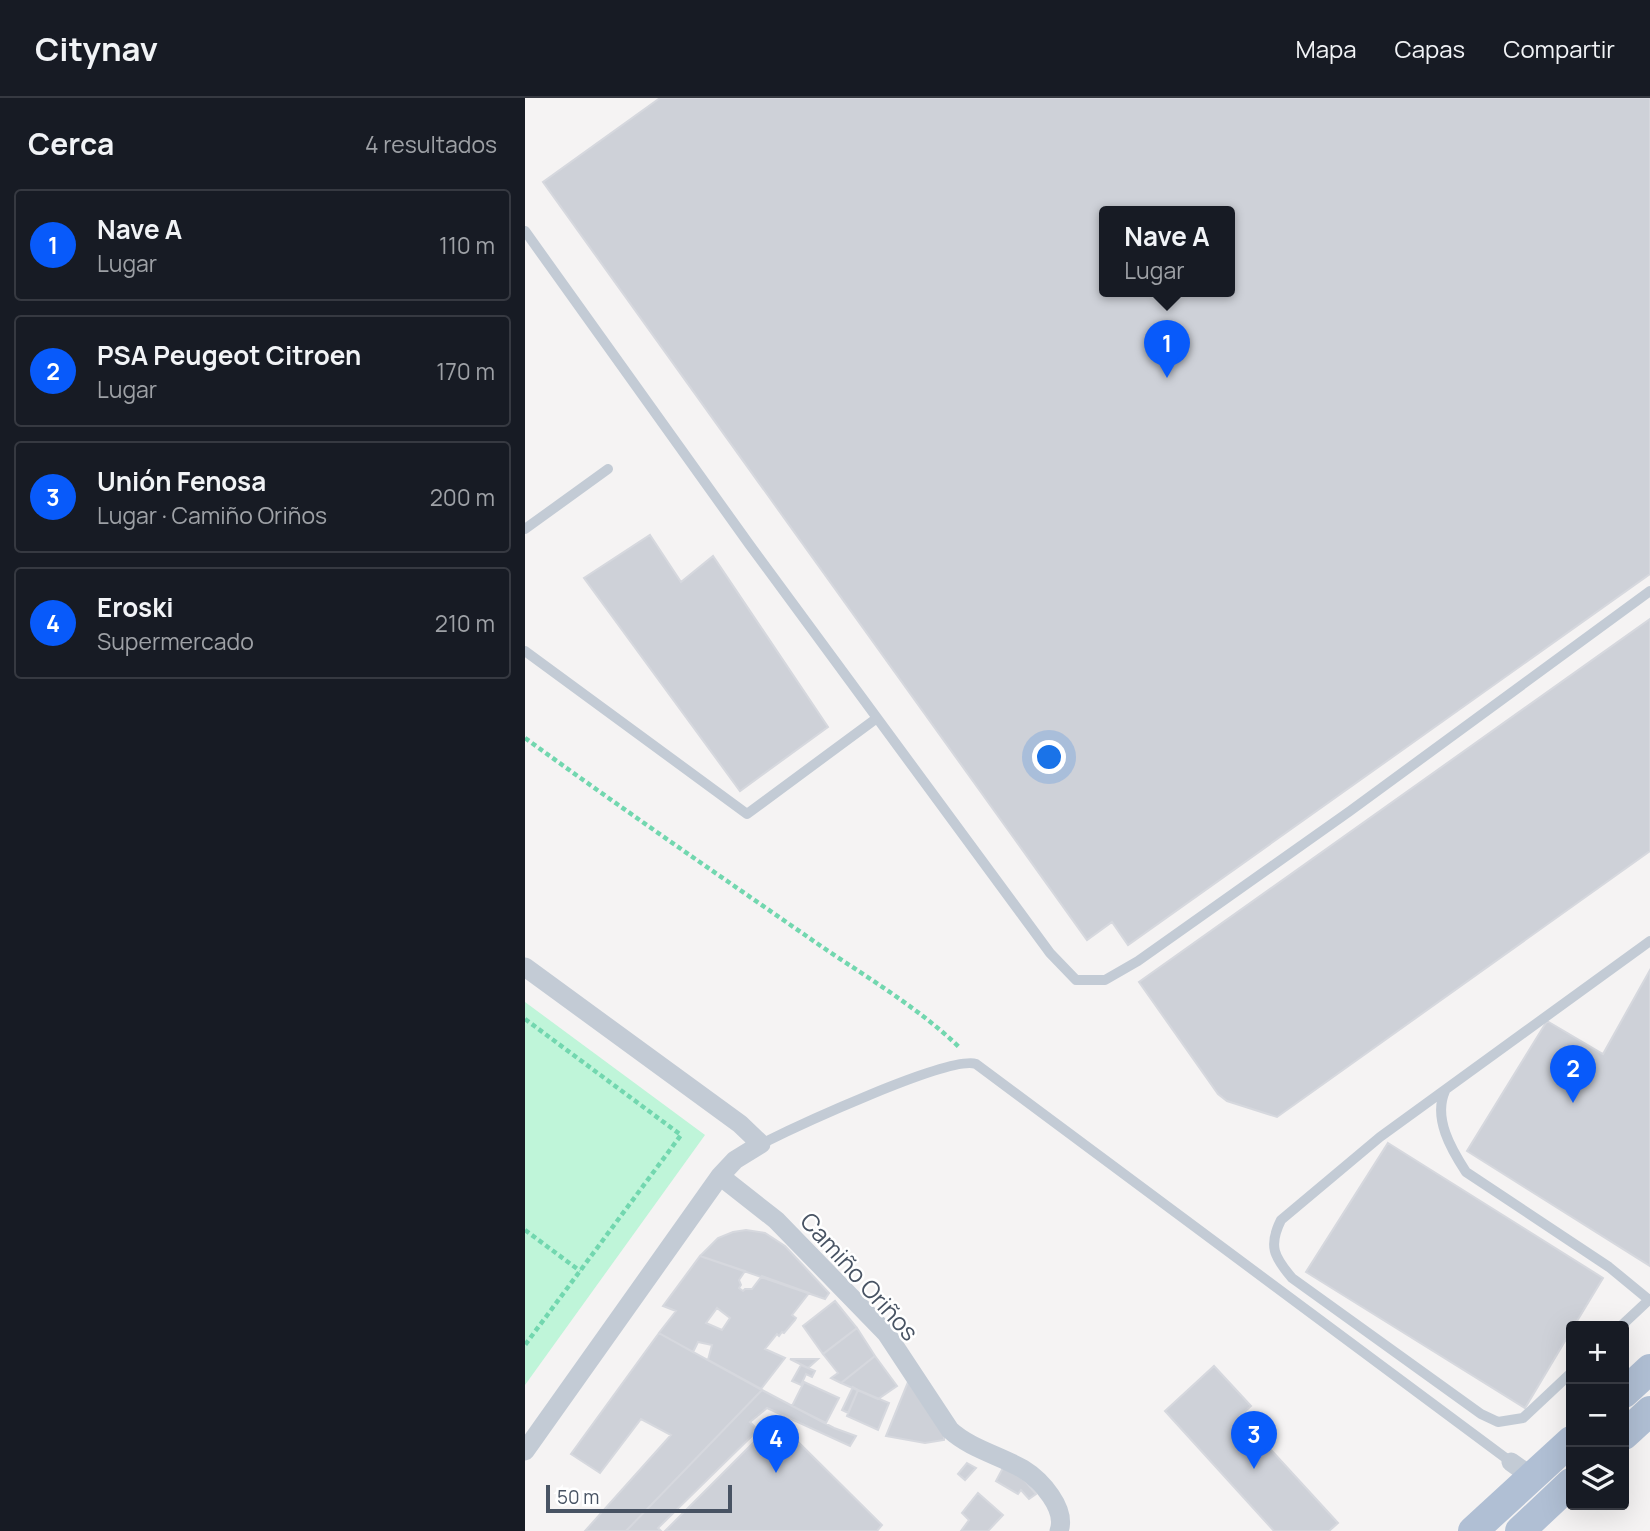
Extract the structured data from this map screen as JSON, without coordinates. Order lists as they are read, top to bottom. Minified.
{"streets":{"street":["Camiño Oriños"]},"scale_bar":"50 m","page":{"header":"Citynav","nav":["Mapa","Capas","Compartir"],"heading":["Cerca","4 resultados"],"list":[{"mark":"1","name":"Nave A","note":"Lugar","value":"110 m"},{"mark":"2","name":"PSA Peugeot Citroen","note":"Lugar","value":"170 m"},{"mark":"3","name":"Unión Fenosa","note":"Lugar · Camiño Oriños","value":"200 m"},{"mark":"4","name":"Eroski","note":"Supermercado","value":"210 m"}],"popup":["Nave A","Lugar"],"pins":["1","2","3","4"],"map_buttons":["+","−"],"scale":"50 m"}}
